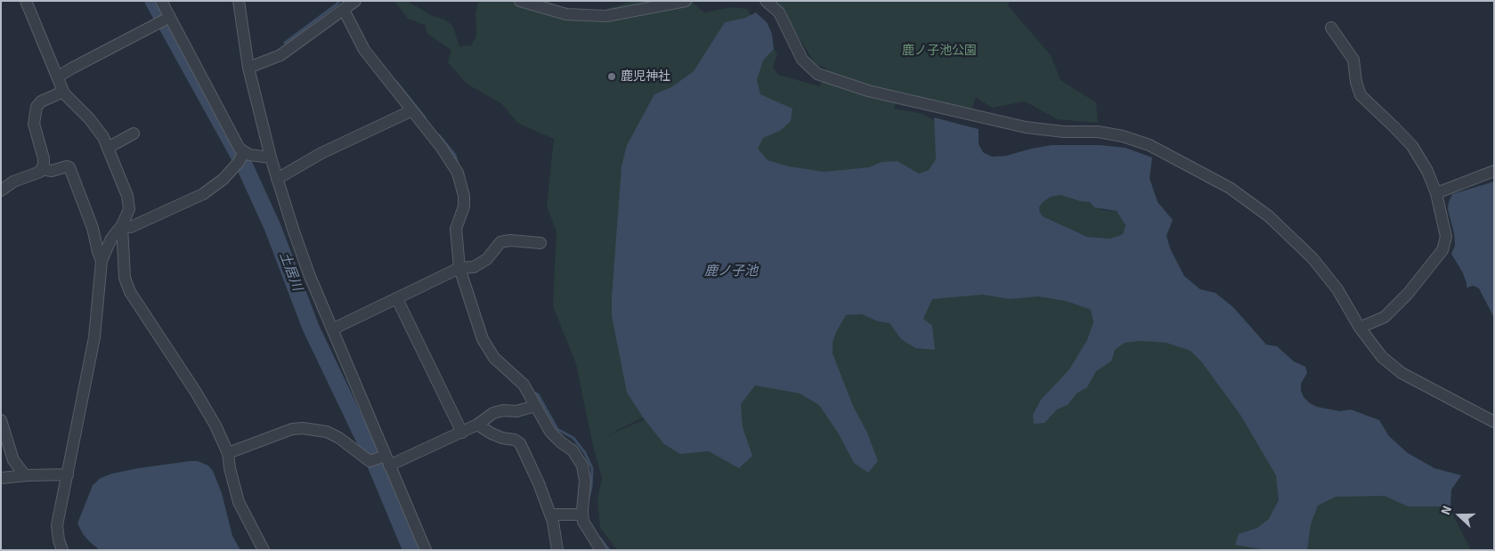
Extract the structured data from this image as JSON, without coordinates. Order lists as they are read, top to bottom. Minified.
{"water":["土居川","鹿ノ子池"],"parks":["鹿ノ子池公園"],"places":["鹿児神社"],"north":"left"}
